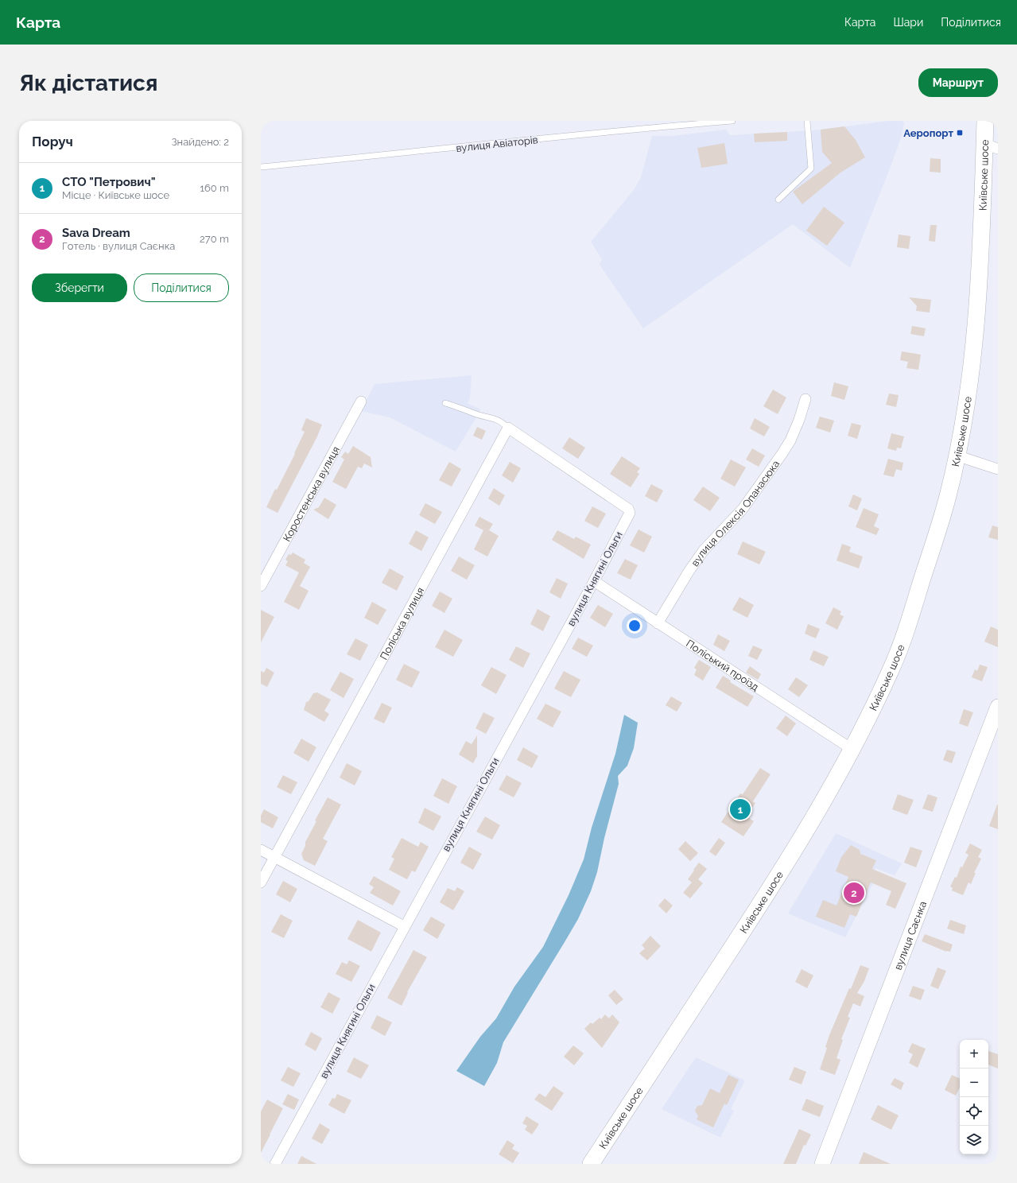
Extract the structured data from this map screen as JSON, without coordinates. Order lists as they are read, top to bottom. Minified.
{"streets":{"main road":["Київське шосе"],"street":["Коростенська вулиця","вулиця Олексія Опанасюка","вулиця Княгині Ольги","Поліська вулиця","Поліський проїзд","вулиця Саєнка"],"lane":["вулиця Авіаторів"]},"crossings":[["Київське шосе","Поліський проїзд"],["вулиця Олексія Опанасюка","Поліський проїзд"],["вулиця Княгині Ольги","Поліська вулиця"],["вулиця Княгині Ольги","Поліський проїзд"]],"places":{"transit":["Аеропорт"]},"page":{"header":"Карта","nav":["Карта","Шари","Поділитися"],"buttons":["Маршрут",["Зберегти","Поділитися"]],"title":"Як дістатися","heading":["Поруч","Знайдено: 2"],"list":[{"mark":"1","name":"СТО \"Петрович\"","note":"Місце · Київське шосе","value":"160 m"},{"mark":"2","name":"Sava Dream","note":"Готель · вулиця Саєнка","value":"270 m"}],"pins":["1","2"],"map_buttons":["+","−"]}}
